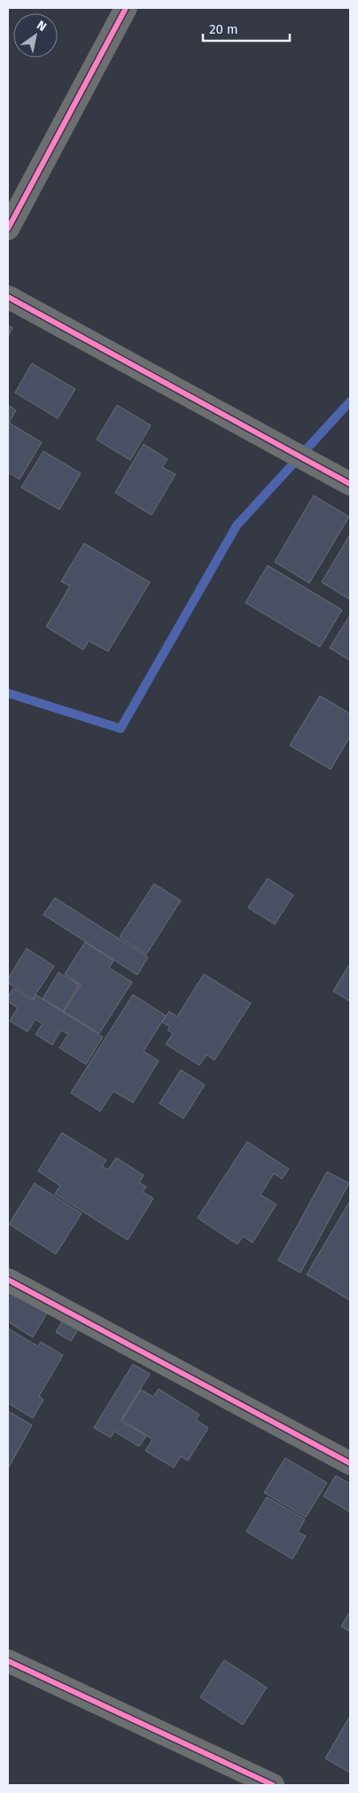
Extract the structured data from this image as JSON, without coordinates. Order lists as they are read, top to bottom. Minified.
{"scale_bar":"20 m","north":"top right"}
